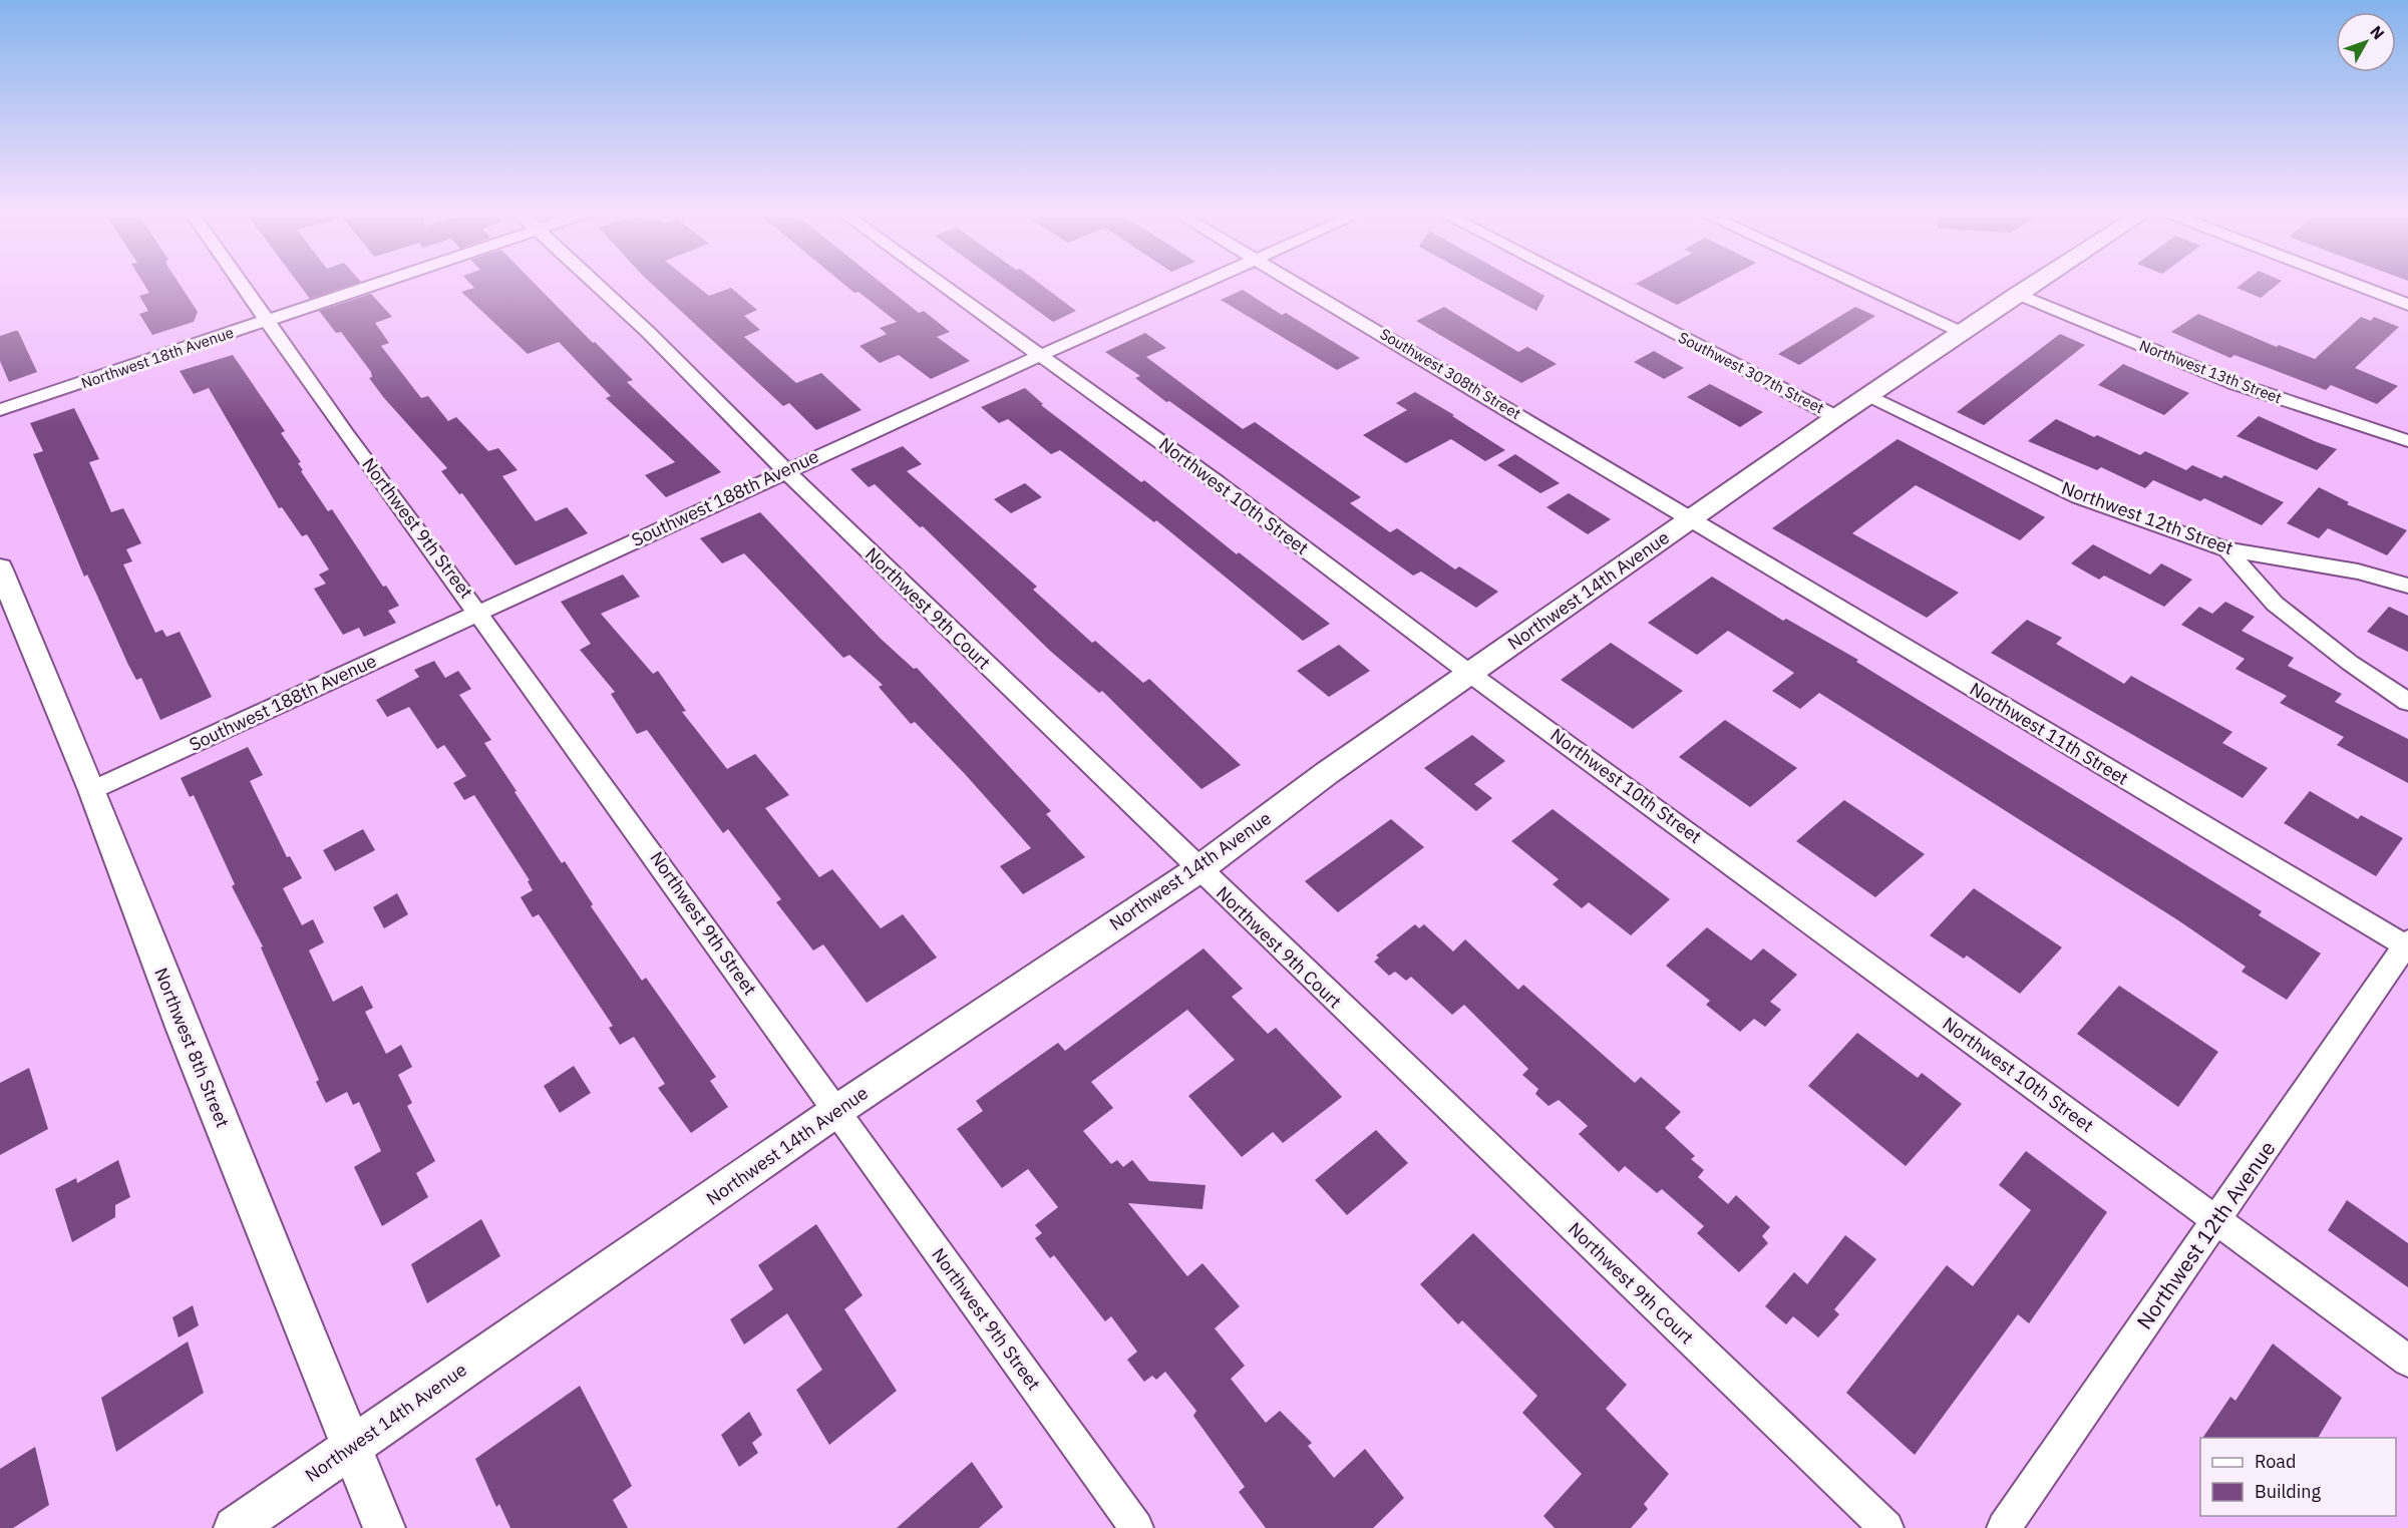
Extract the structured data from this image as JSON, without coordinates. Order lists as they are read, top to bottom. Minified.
{"streets":{"street":["Northwest 18th Avenue","Northwest 13th Street","Southwest 307th Street","Southwest 308th Street","Northwest 10th Street","Southwest 188th Avenue","Northwest 12th Street","Northwest 9th Street","Northwest 14th Avenue","Northwest 9th Court","Northwest 11th Street","Northwest 8th Street","Northwest 12th Avenue"]},"crossings":[["Northwest 18th Avenue","Northwest 9th Street"],["Northwest 13th Street","Northwest 14th Avenue"],["Southwest 307th Street","Northwest 14th Avenue"],["Southwest 308th Street","Northwest 14th Avenue"],["Southwest 308th Street","Northwest 11th Street"],["Northwest 10th Street","Southwest 188th Avenue"],["Northwest 10th Street","Northwest 14th Avenue"],["Northwest 10th Street","Northwest 12th Avenue"],["Southwest 188th Avenue","Northwest 9th Street"],["Southwest 188th Avenue","Northwest 9th Court"],["Southwest 188th Avenue","Northwest 8th Street"],["Northwest 12th Street","Northwest 14th Avenue"],["Northwest 9th Street","Northwest 14th Avenue"],["Northwest 14th Avenue","Northwest 9th Court"],["Northwest 14th Avenue","Northwest 11th Street"],["Northwest 14th Avenue","Northwest 8th Street"],["Northwest 11th Street","Northwest 12th Avenue"]],"legend":["Road","Building"],"north":"top right"}
